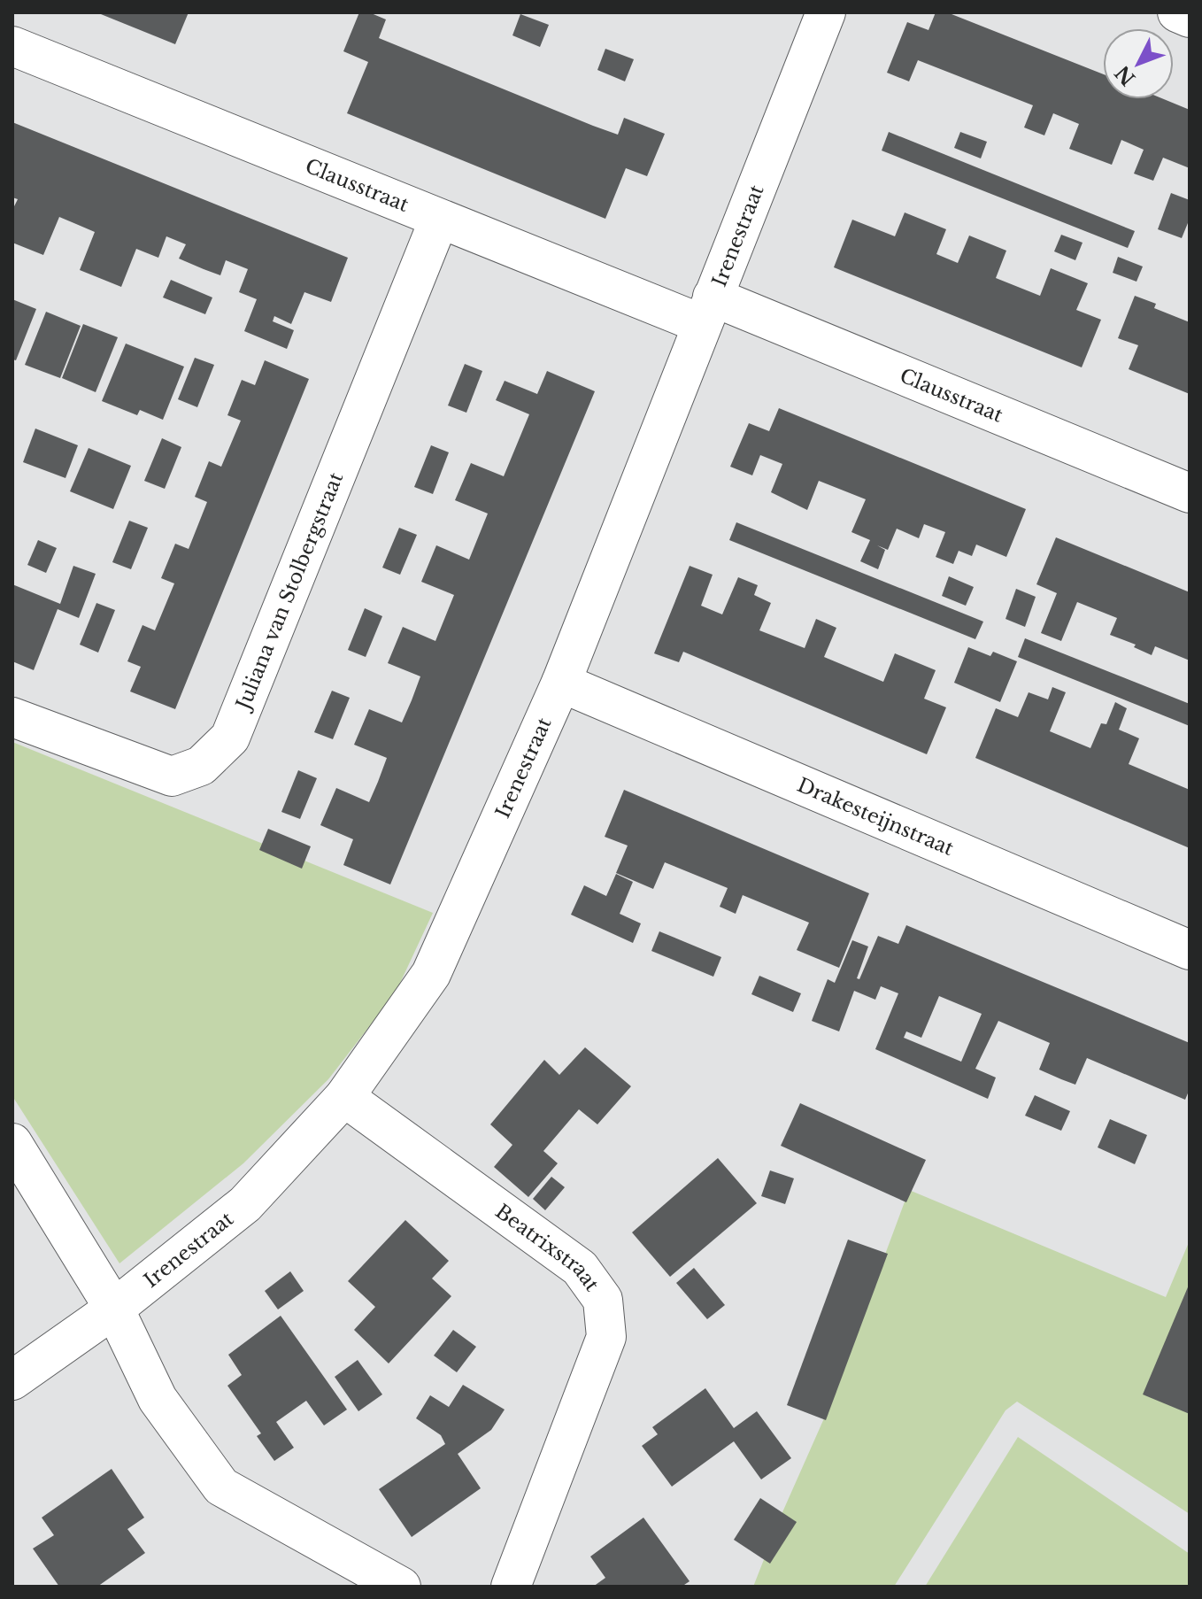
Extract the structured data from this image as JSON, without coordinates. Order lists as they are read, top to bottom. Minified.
{"streets":{"street":["Clausstraat","Irenestraat","Juliana van Stolbergstraat","Drakesteijnstraat","Beatrixstraat"]},"crossings":[["Clausstraat","Irenestraat"],["Clausstraat","Juliana van Stolbergstraat"],["Irenestraat","Drakesteijnstraat"],["Irenestraat","Beatrixstraat"]],"north":"bottom left"}
